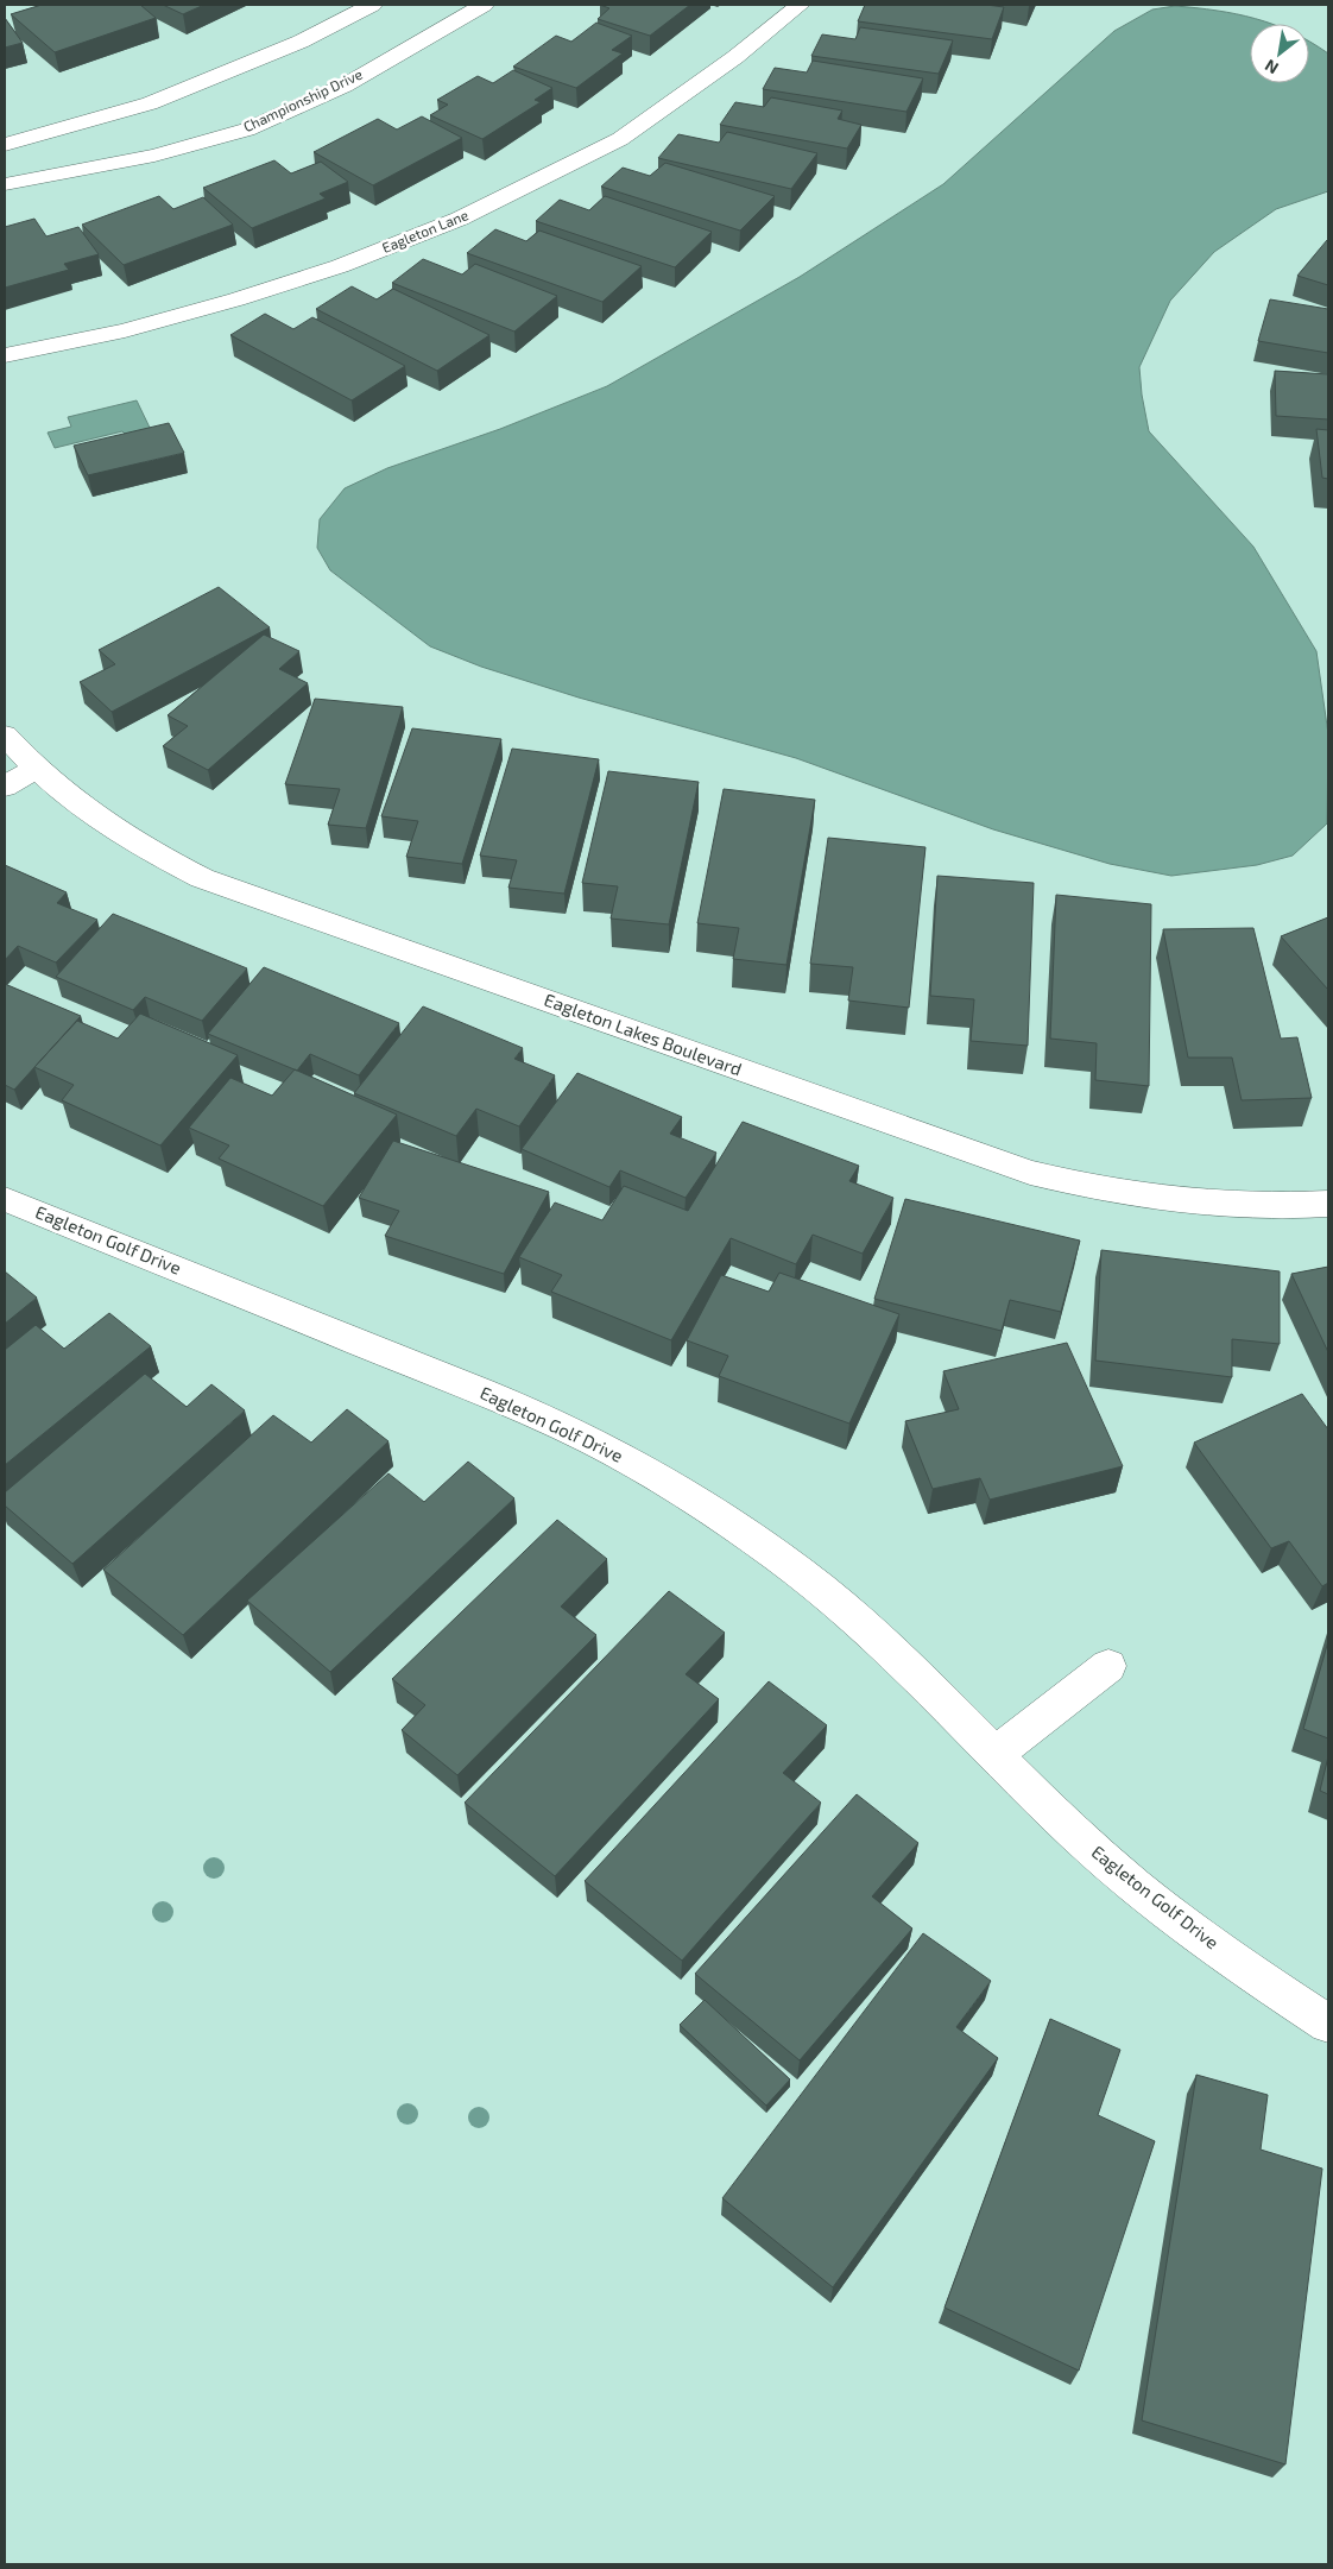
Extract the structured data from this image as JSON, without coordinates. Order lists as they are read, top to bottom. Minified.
{"streets":{"street":["Championship Drive","Eagleton Lane","Eagleton Lakes Boulevard","Eagleton Golf Drive"]},"north":"bottom left"}
